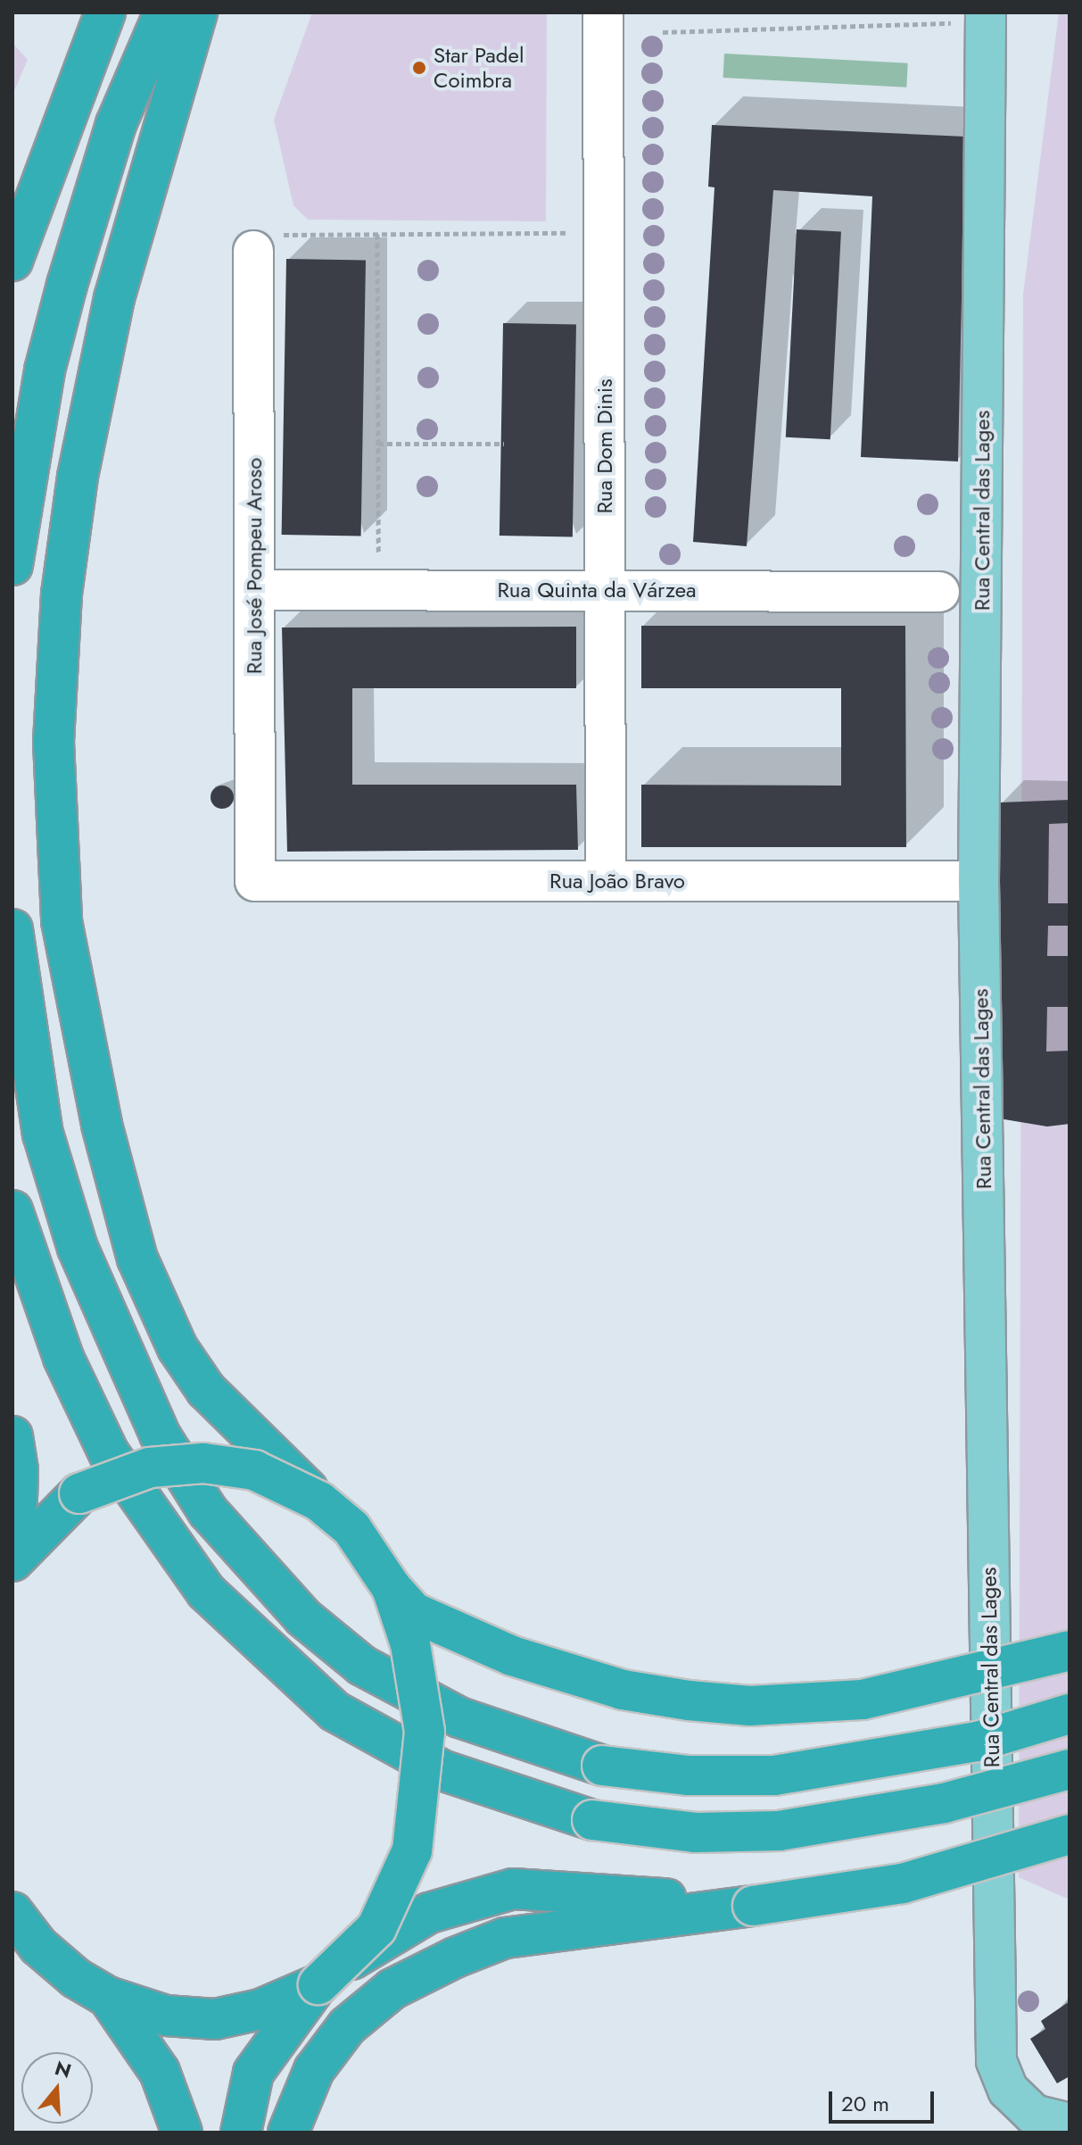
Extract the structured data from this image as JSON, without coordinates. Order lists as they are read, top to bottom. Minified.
{"streets":{"main road":["Rua Central das Lages"],"street":["Rua Dom Dinis","Rua José Pompeu Aroso","Rua Quinta da Várzea","Rua João Bravo"]},"crossings":[["Rua Dom Dinis","Rua Quinta da Várzea"],["Rua Dom Dinis","Rua João Bravo"],["Rua Central das Lages","Rua João Bravo"],["Rua José Pompeu Aroso","Rua Quinta da Várzea"],["Rua José Pompeu Aroso","Rua João Bravo"]],"places":["Star Padel Coimbra"],"scale_bar":"20 m","north":"top"}
